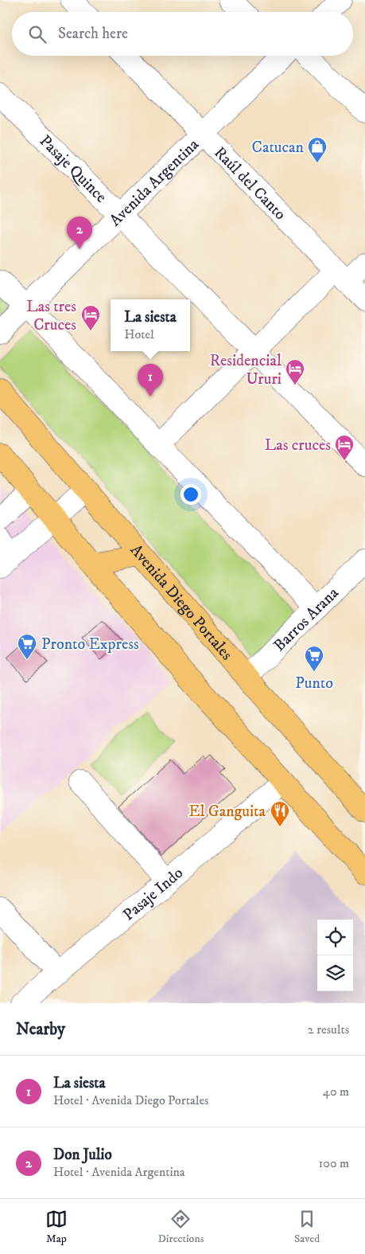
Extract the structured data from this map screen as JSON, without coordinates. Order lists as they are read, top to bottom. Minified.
{"streets":{"main road":["Avenida Diego Portales"],"street":["Pasaje Quince","Avenida Argentina","Raúl del Canto","Barros Arana","Pasaje Indo"]},"crossings":[["Pasaje Quince","Avenida Argentina"],["Avenida Argentina","Raúl del Canto"],["Avenida Diego Portales","Barros Arana"]],"places":{"shop":["Catucan"],"hotel":["Las tres Cruces","Residencial Ururi","Las cruces"],"supermarket":["Pronto Express","Punto"],"restaurant":["El Ganguita"]},"page":{"search":"Search here","pins":["2","1"],"popup":["La siesta","Hotel"],"heading":["Nearby","2 results"],"list":[{"mark":"1","name":"La siesta","note":"Hotel · Avenida Diego Portales","value":"40 m"},{"mark":"2","name":"Don Julio","note":"Hotel · Avenida Argentina","value":"100 m"}],"nav":["Map","Directions","Saved"]}}
